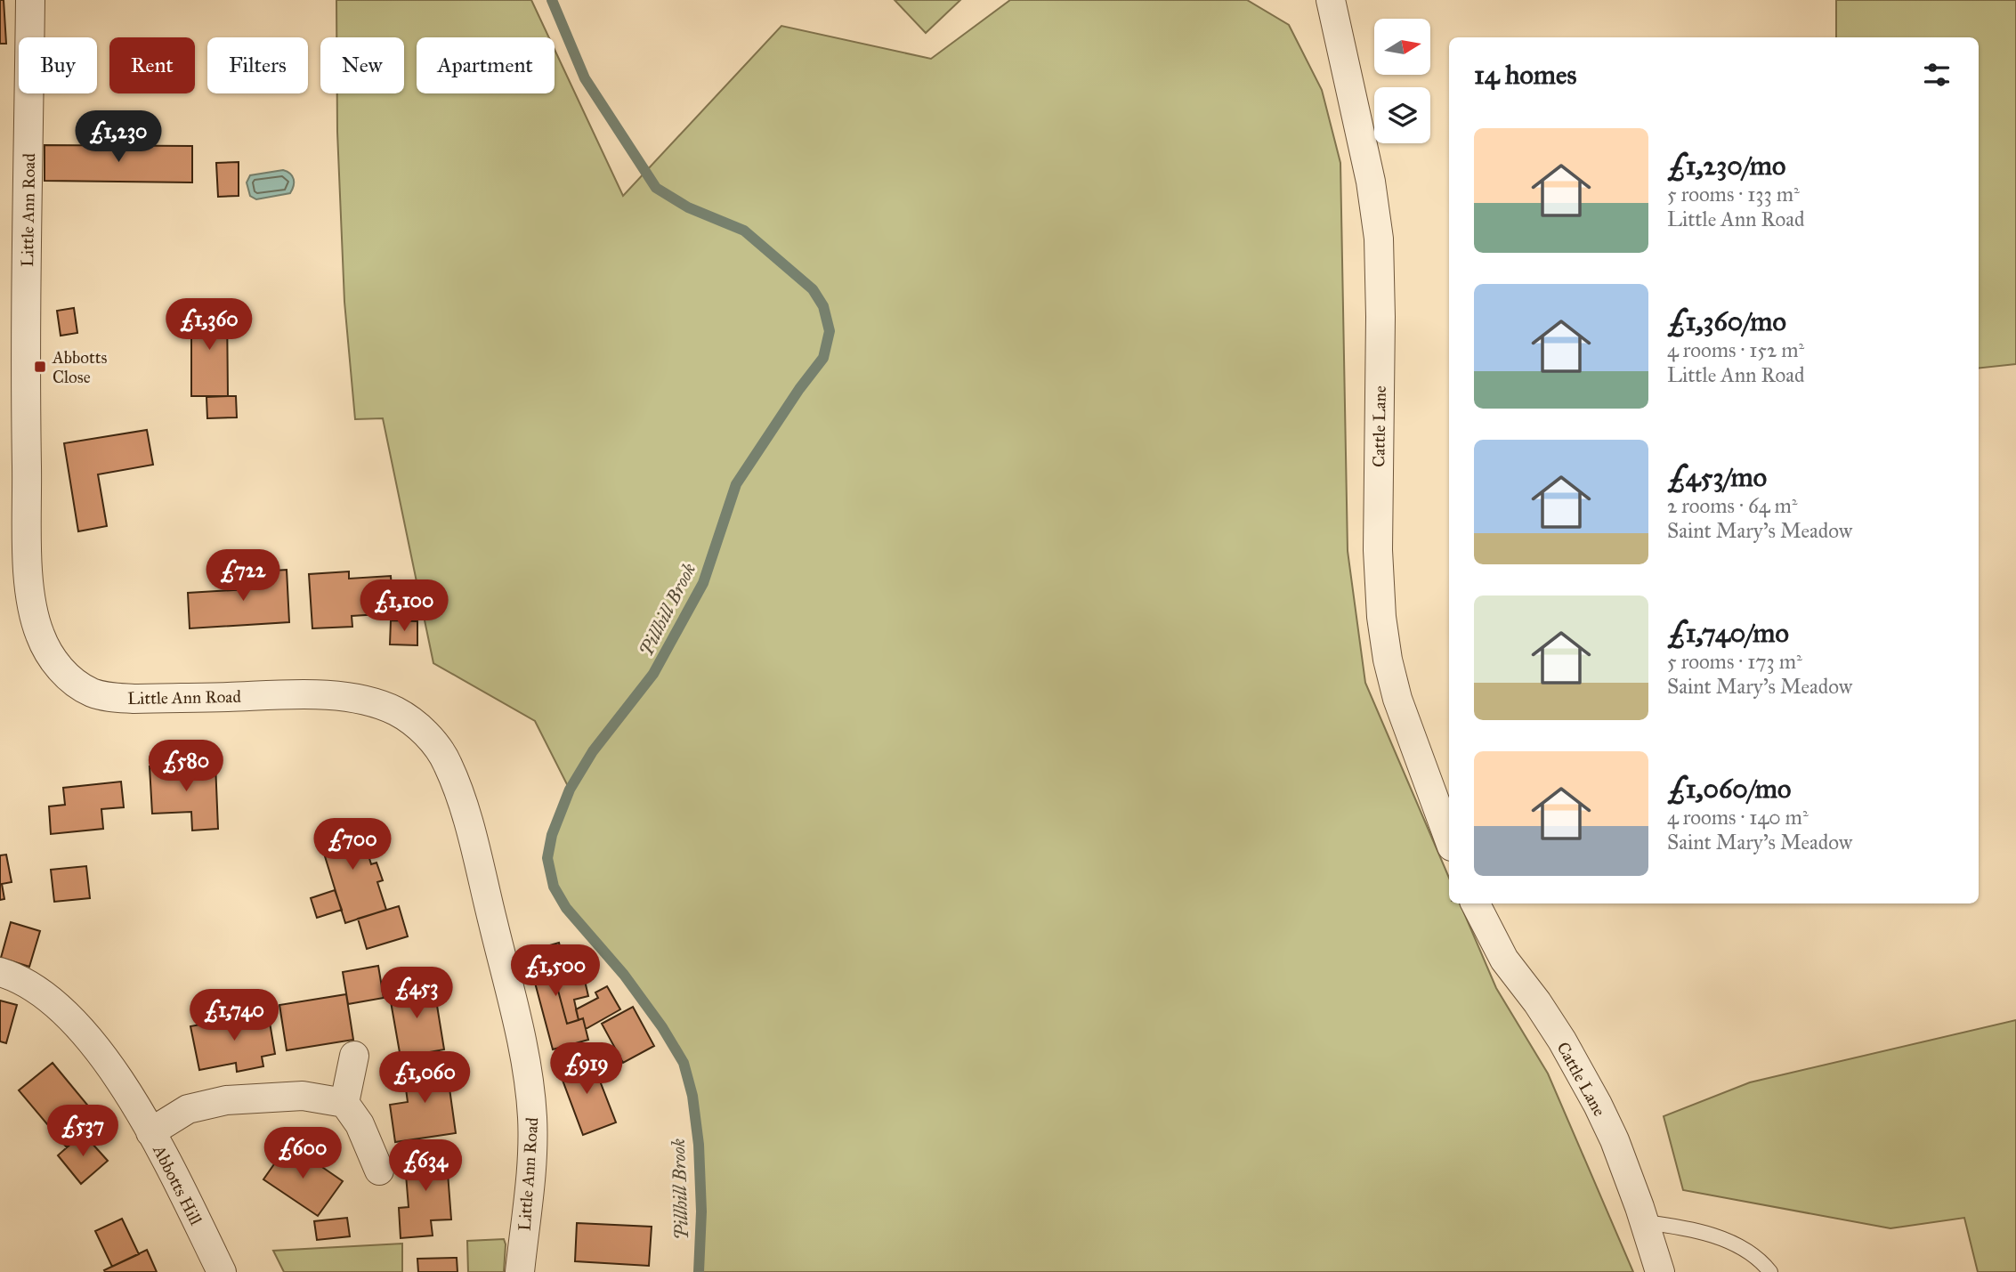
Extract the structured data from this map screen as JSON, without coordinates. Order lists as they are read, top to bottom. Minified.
{"streets":{"street":["Little Ann Road","Cattle Lane","Abbotts Hill"]},"water":["Pillhill Brook"],"places":{"transit":["Abbotts Close"]},"north":"right","page":{"chip":["Buy","Rent","Filters","New","Apartment"],"heading":"14 homes","price":["£1,230","£1,360","£722","£1,100","£580","£700","£1,500","£453","£1,740","£919","£1,060","£537","£600","£634"],"list":[{"name":"£1,230/mo","note":"5 rooms · 133 m² · Little Ann Road"},{"name":"£1,360/mo","note":"4 rooms · 152 m² · Little Ann Road"},{"name":"£453/mo","note":"2 rooms · 64 m² · Saint Mary's Meadow"},{"name":"£1,740/mo","note":"5 rooms · 173 m² · Saint Mary's Meadow"},{"name":"£1,060/mo","note":"4 rooms · 140 m² · Saint Mary's Meadow"}]}}
